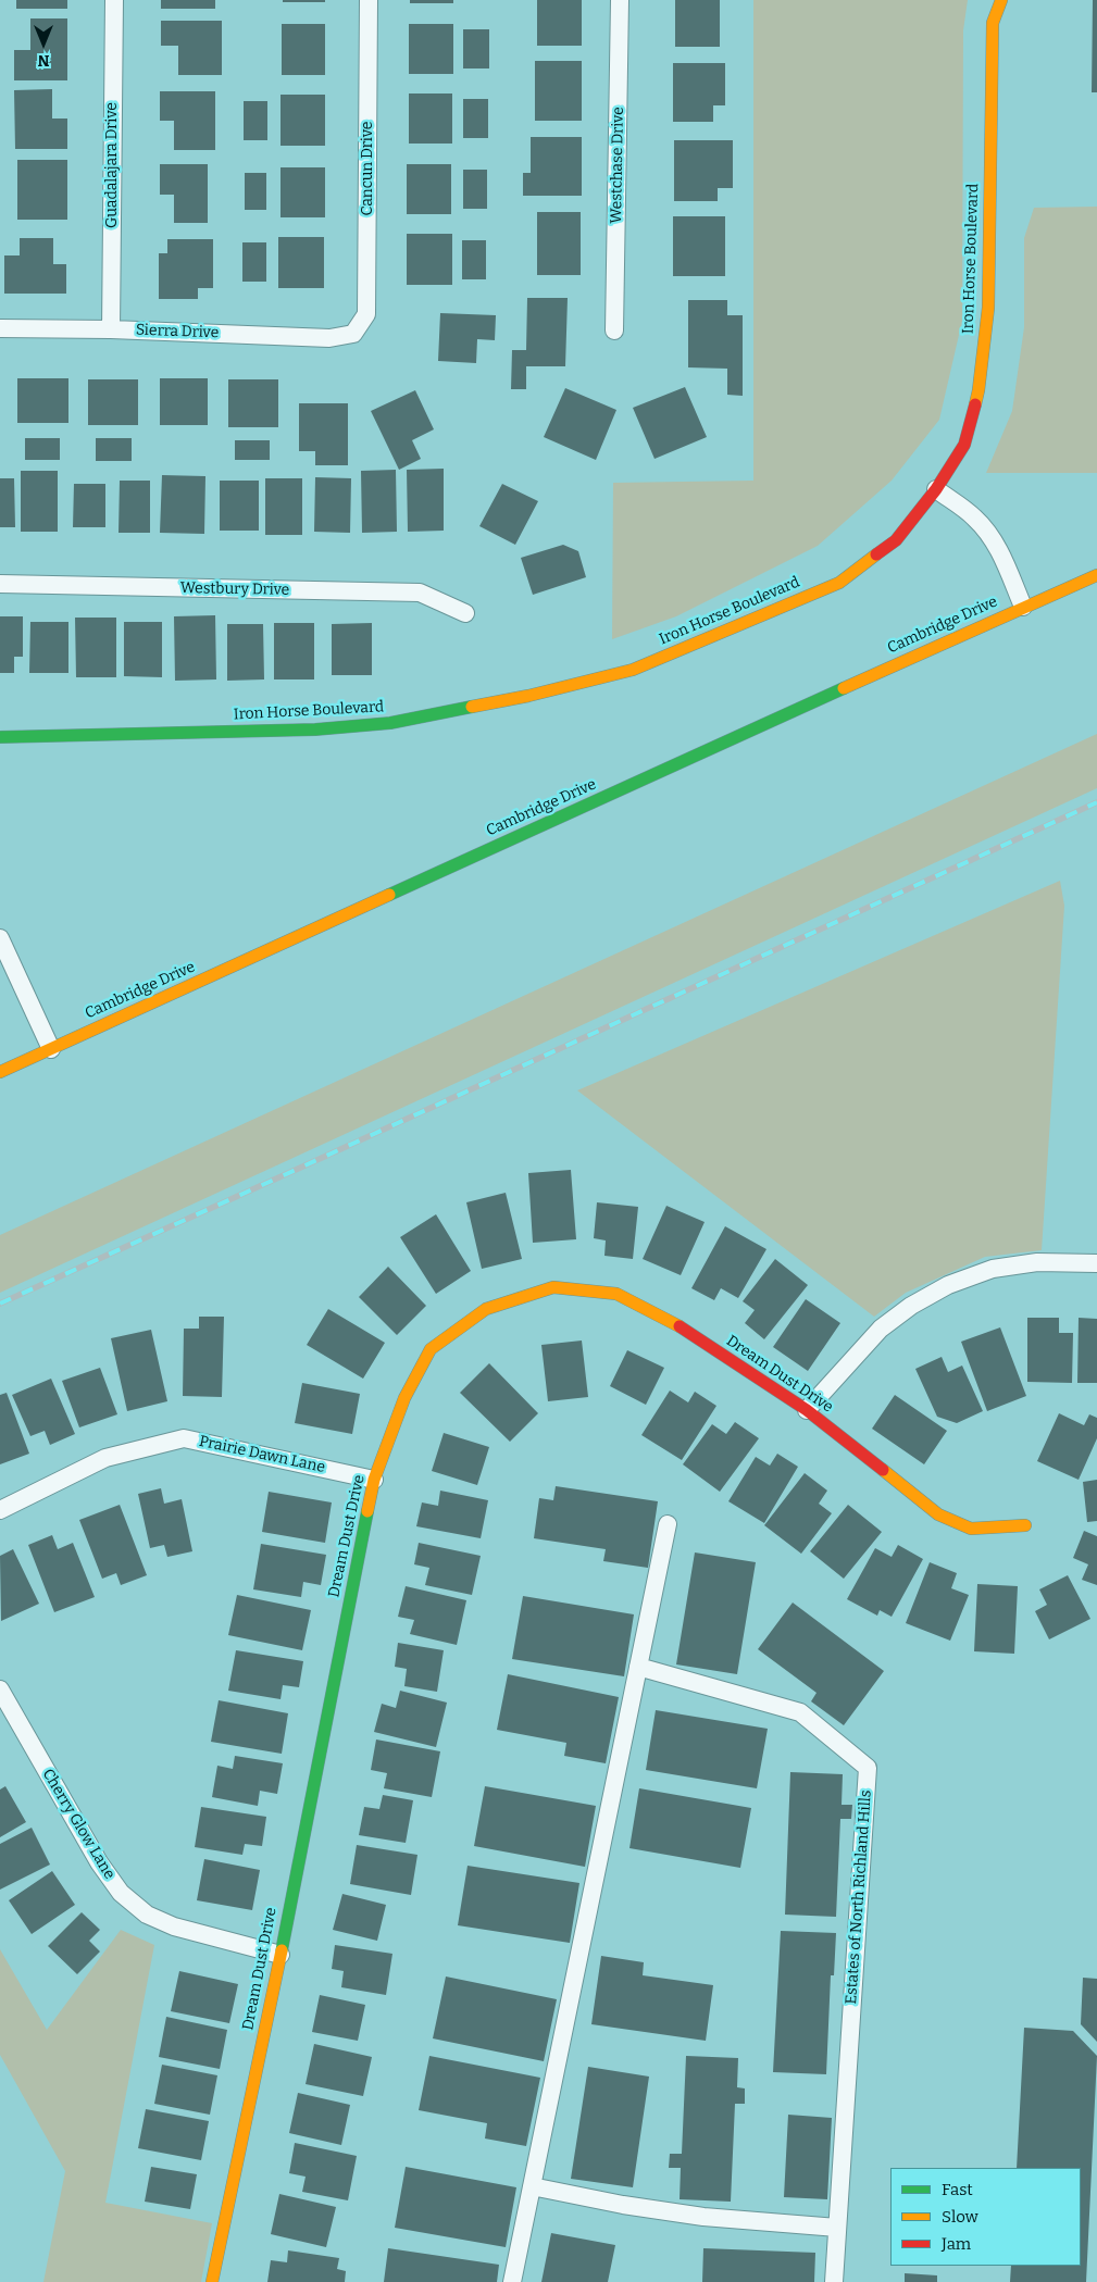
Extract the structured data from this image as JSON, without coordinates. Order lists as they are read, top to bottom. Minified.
{"streets":{"street":["Guadalajara Drive","Westchase Drive","Cancun Drive","Iron Horse Boulevard","Sierra Drive","Westbury Drive","Cambridge Drive","Dream Dust Drive","Prairie Dawn Lane","Cherry Glow Lane","Estates of North Richland Hills"]},"crossings":[["Guadalajara Drive","Sierra Drive"],["Cancun Drive","Sierra Drive"],["Dream Dust Drive","Prairie Dawn Lane"],["Dream Dust Drive","Cherry Glow Lane"]],"legend":["Fast","Slow","Jam"],"north":"bottom"}
